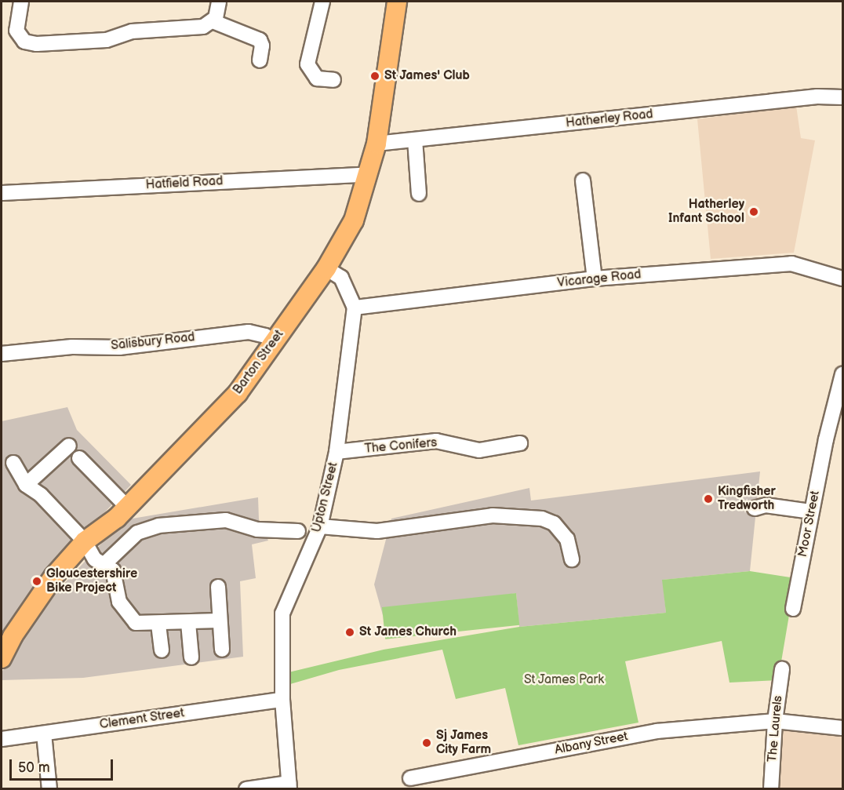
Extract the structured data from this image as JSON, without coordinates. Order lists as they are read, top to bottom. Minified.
{"streets":{"main road":["Barton Street"],"street":["Hatherley Road","Hatfield Road","Vicarage Road","Salisbury Road","The Conifers","Upton Street","Moor Street","Clement Street","The Laurels","Albany Street"]},"crossings":[["Hatherley Road","Barton Street"],["Hatfield Road","Barton Street"],["Vicarage Road","Upton Street"],["Salisbury Road","Barton Street"],["The Conifers","Upton Street"],["Upton Street","Clement Street"],["The Laurels","Albany Street"]],"parks":["St James Park"],"places":["St James' Club","Hatherley Infant School","Kingfisher Tredworth","Gloucestershire Bike Project","St James Church","Sj James City Farm"],"scale_bar":"50 m"}
